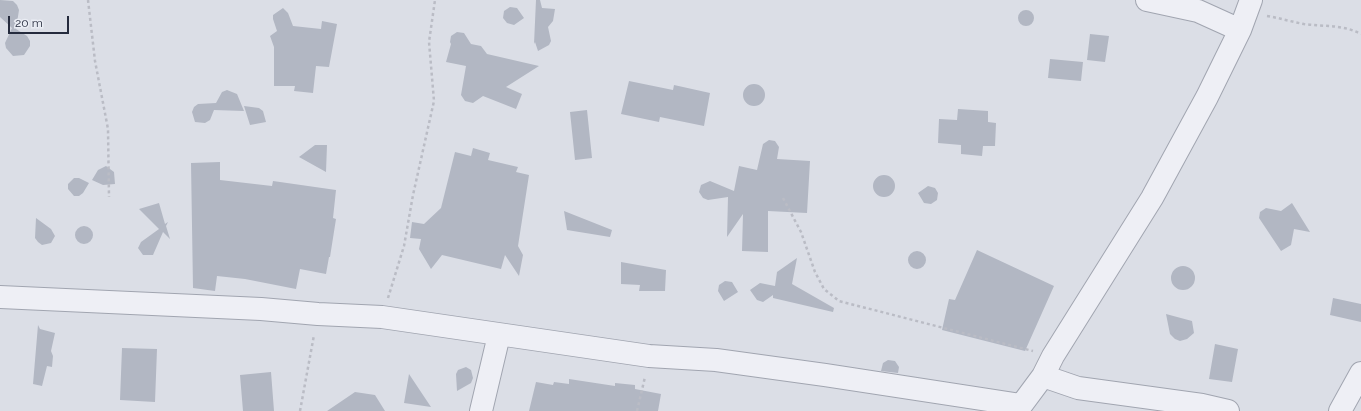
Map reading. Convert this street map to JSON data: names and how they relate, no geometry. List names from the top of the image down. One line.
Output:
{"scale_bar":"20 m"}
